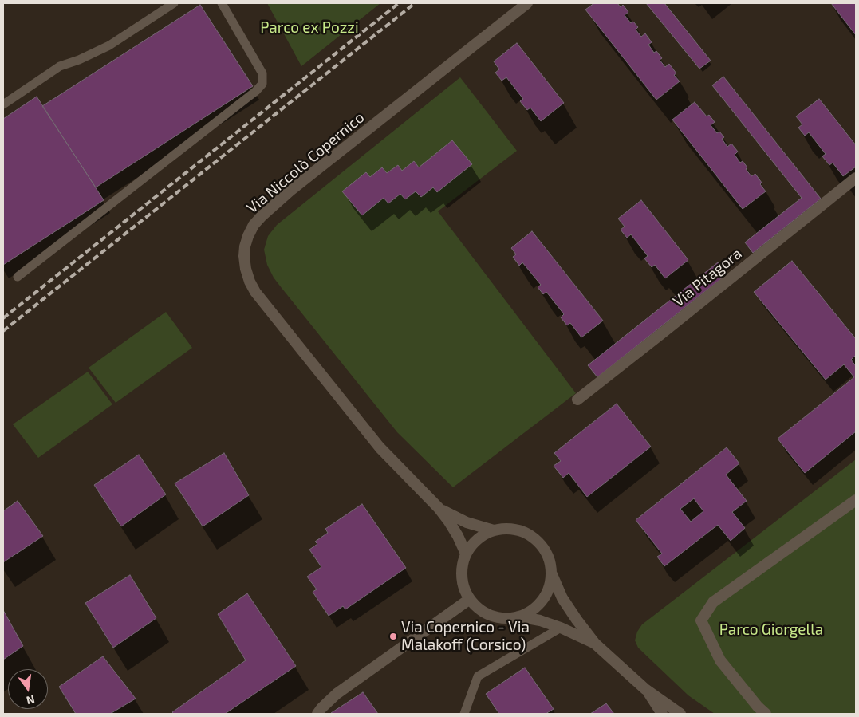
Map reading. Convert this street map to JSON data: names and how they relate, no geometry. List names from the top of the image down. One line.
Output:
{"streets":{"street":["Via Niccolò Copernico","Via Pitagora"]},"parks":["Parco ex Pozzi","Parco Giorgella"],"places":["Via Copernico - Via Malakoff (Corsico)"],"north":"bottom"}
